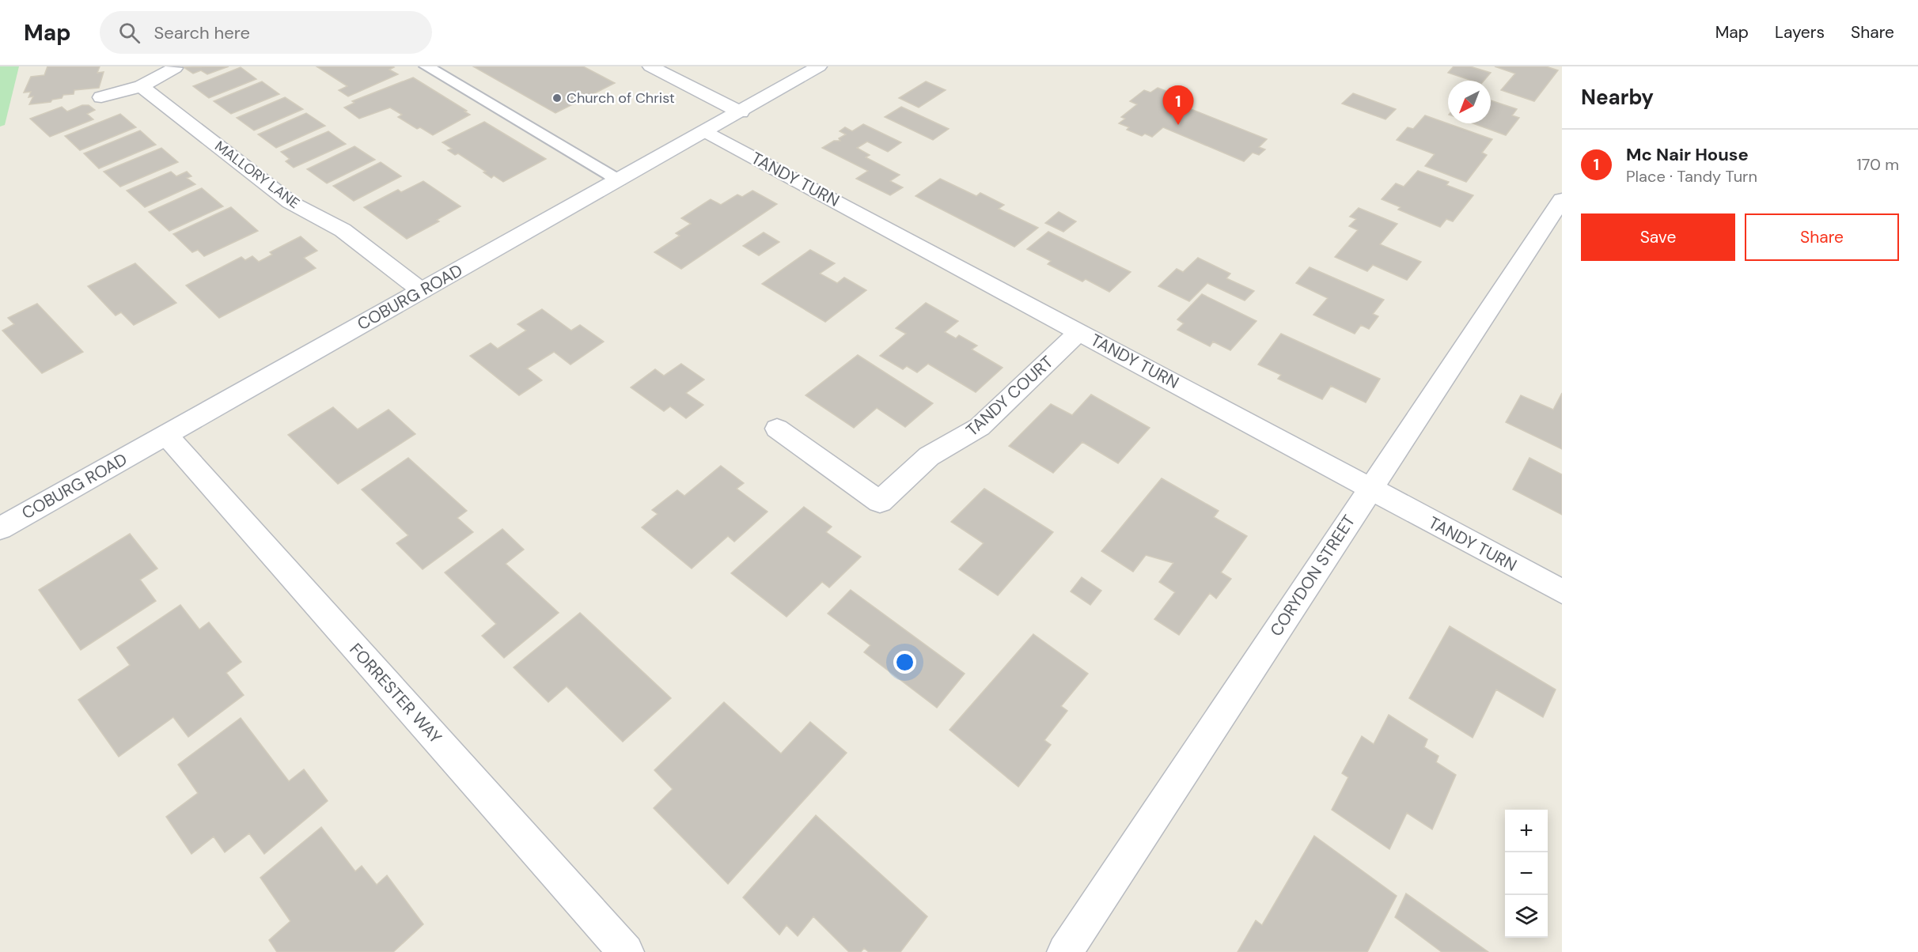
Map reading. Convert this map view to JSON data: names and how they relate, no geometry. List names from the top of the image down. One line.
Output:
{"streets":{"street":["MALLORY LANE","TANDY TURN","COBURG ROAD","TANDY COURT","CORYDON STREET","FORRESTER WAY"]},"crossings":[["MALLORY LANE","COBURG ROAD"],["TANDY TURN","COBURG ROAD"],["TANDY TURN","TANDY COURT"],["TANDY TURN","CORYDON STREET"],["COBURG ROAD","FORRESTER WAY"]],"places":["Church of Christ"],"north":"bottom left","page":{"header":"Map","search":"Search here","nav":["Map","Layers","Share"],"heading":"Nearby","pins":"1","list":[{"mark":"1","name":"Mc Nair House","note":"Place · Tandy Turn","value":"170 m"}],"buttons":["Save","Share"],"map_buttons":["+","−"]}}
